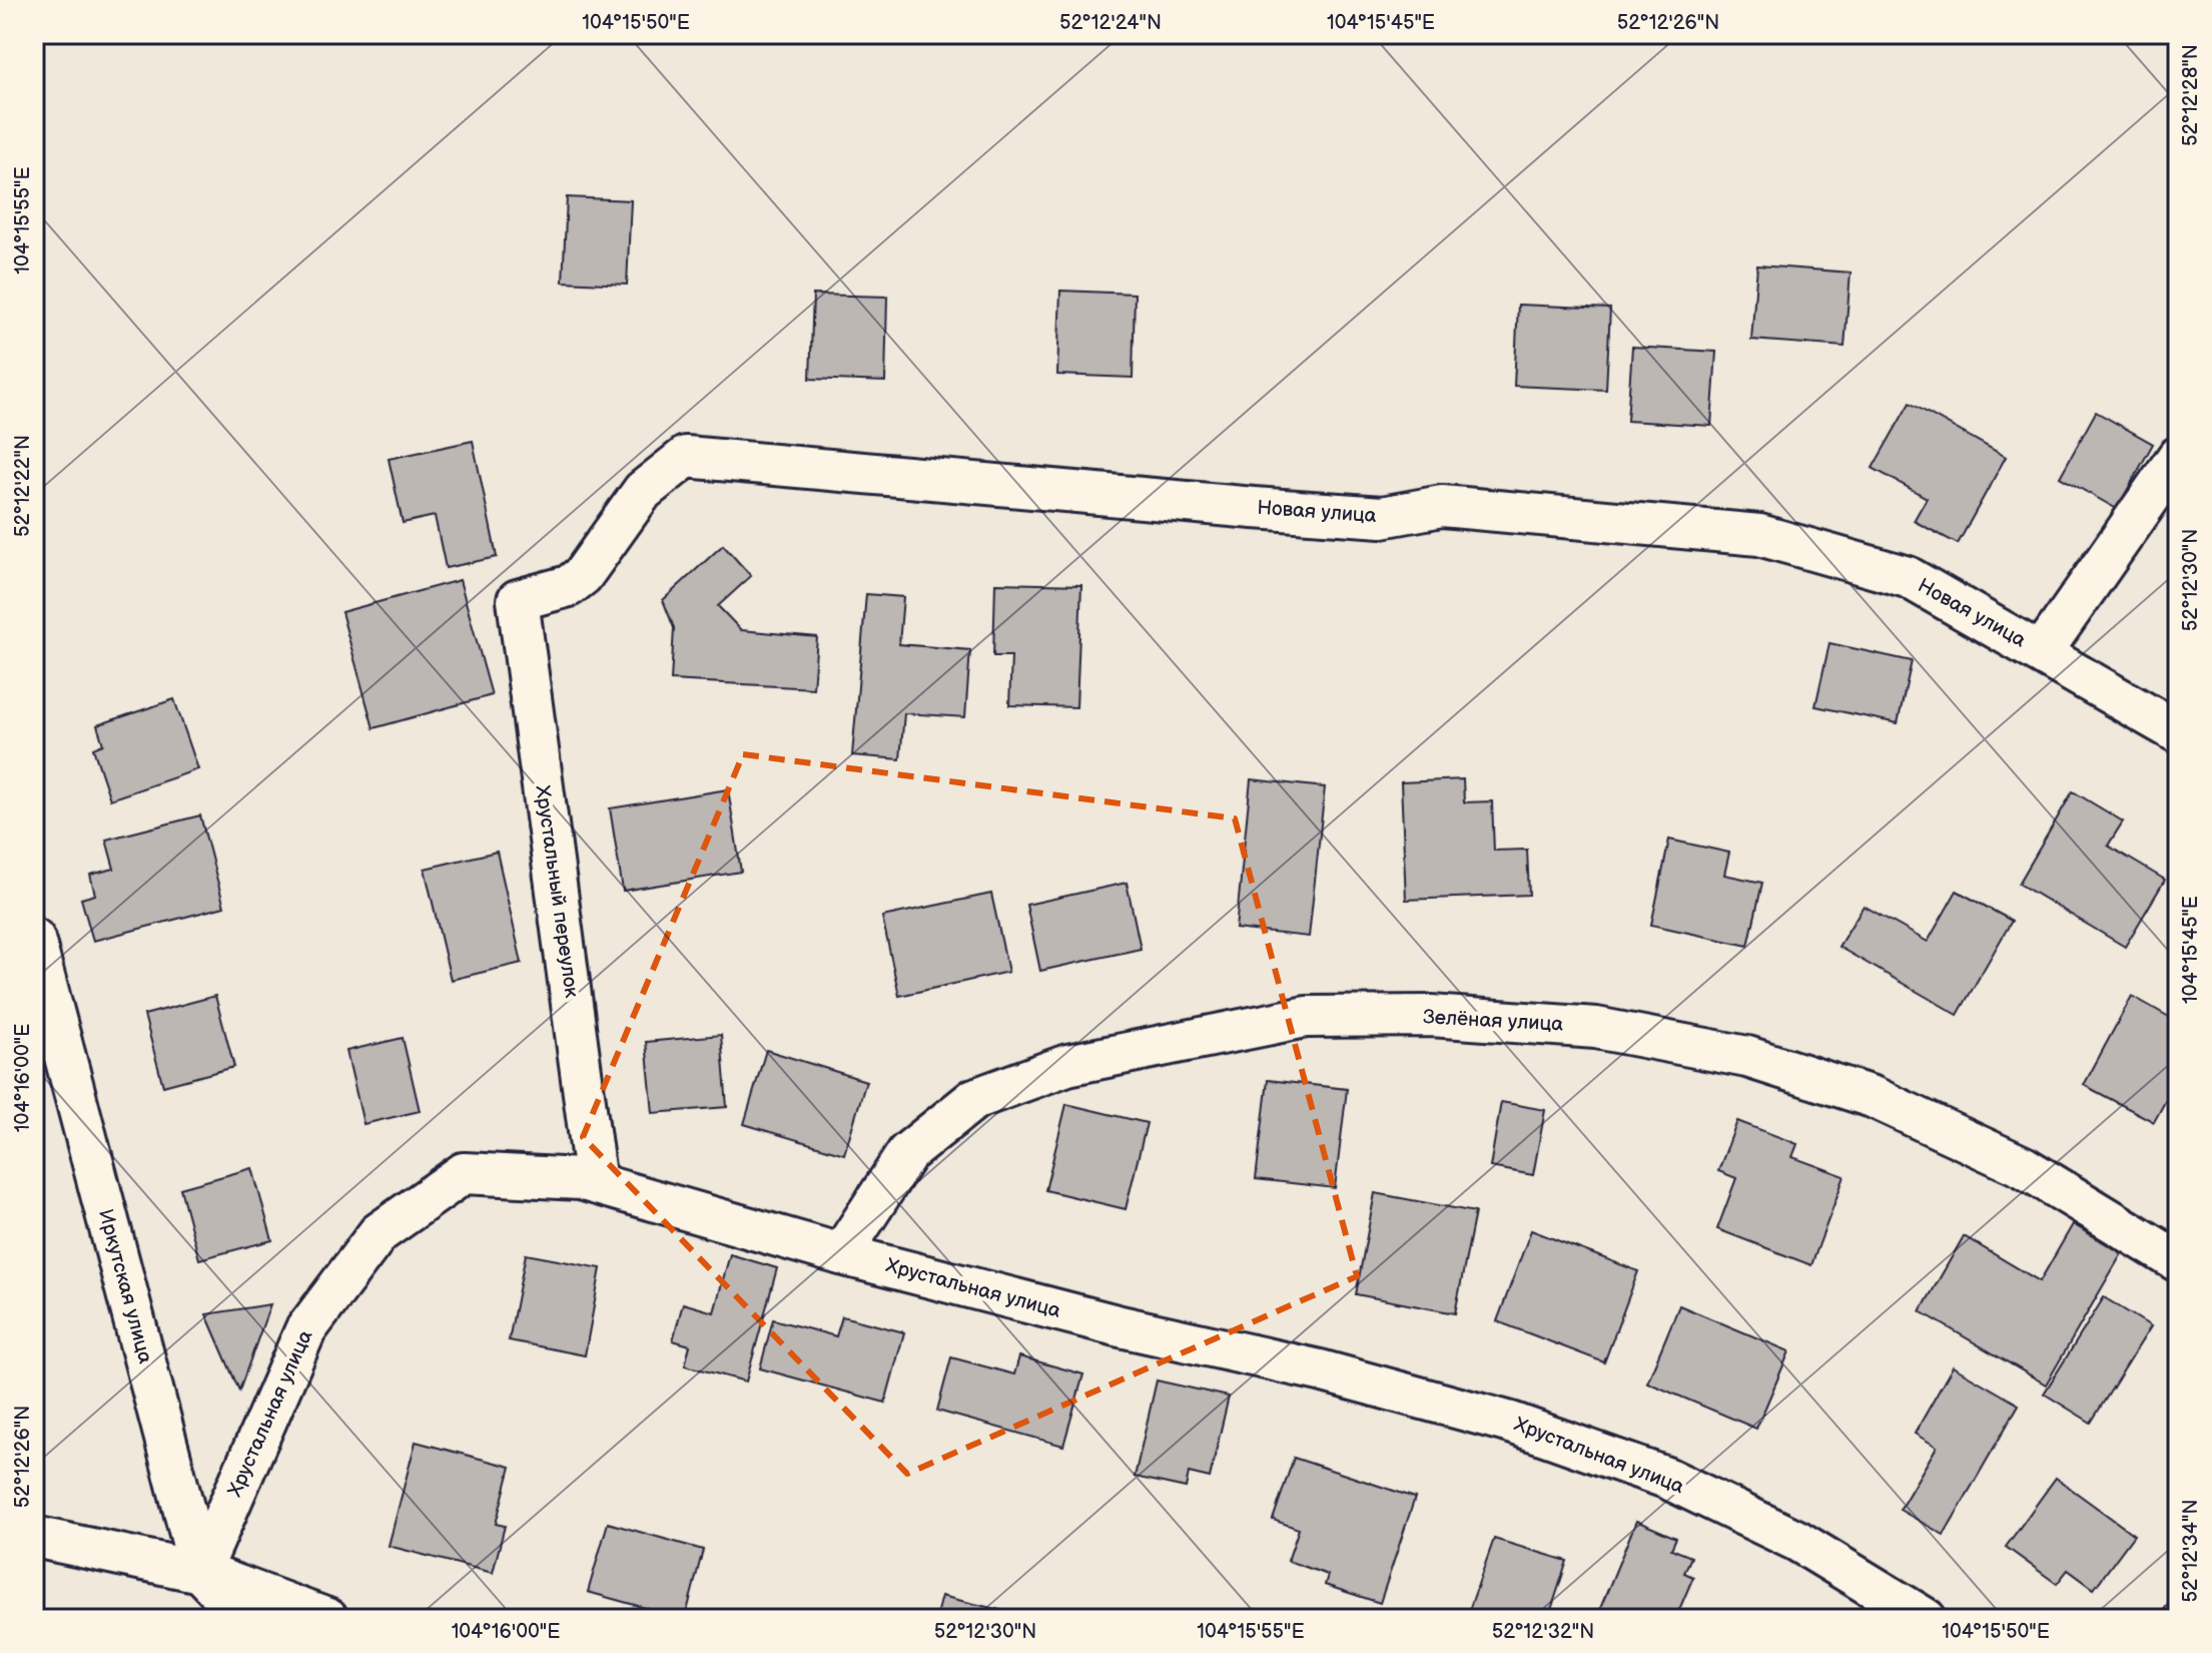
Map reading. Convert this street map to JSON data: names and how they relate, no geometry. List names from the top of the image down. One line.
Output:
{"streets":{"street":["Новая улица","Хрустальный переулок","Зелёная улица","Иркутская улица","Хрустальная улица"]},"crossings":[["Новая улица","Хрустальный переулок"],["Хрустальный переулок","Хрустальная улица"],["Зелёная улица","Хрустальная улица"],["Иркутская улица","Хрустальная улица"]],"coordinates":["104°15'50\"E","52°12'24\"N","104°15'45\"E","52°12'26\"N","52°12'28\"N","104°15'55\"E","52°12'22\"N","52°12'30\"N","104°16'00\"E","52°12'34\"N","52°12'32\"N"]}
